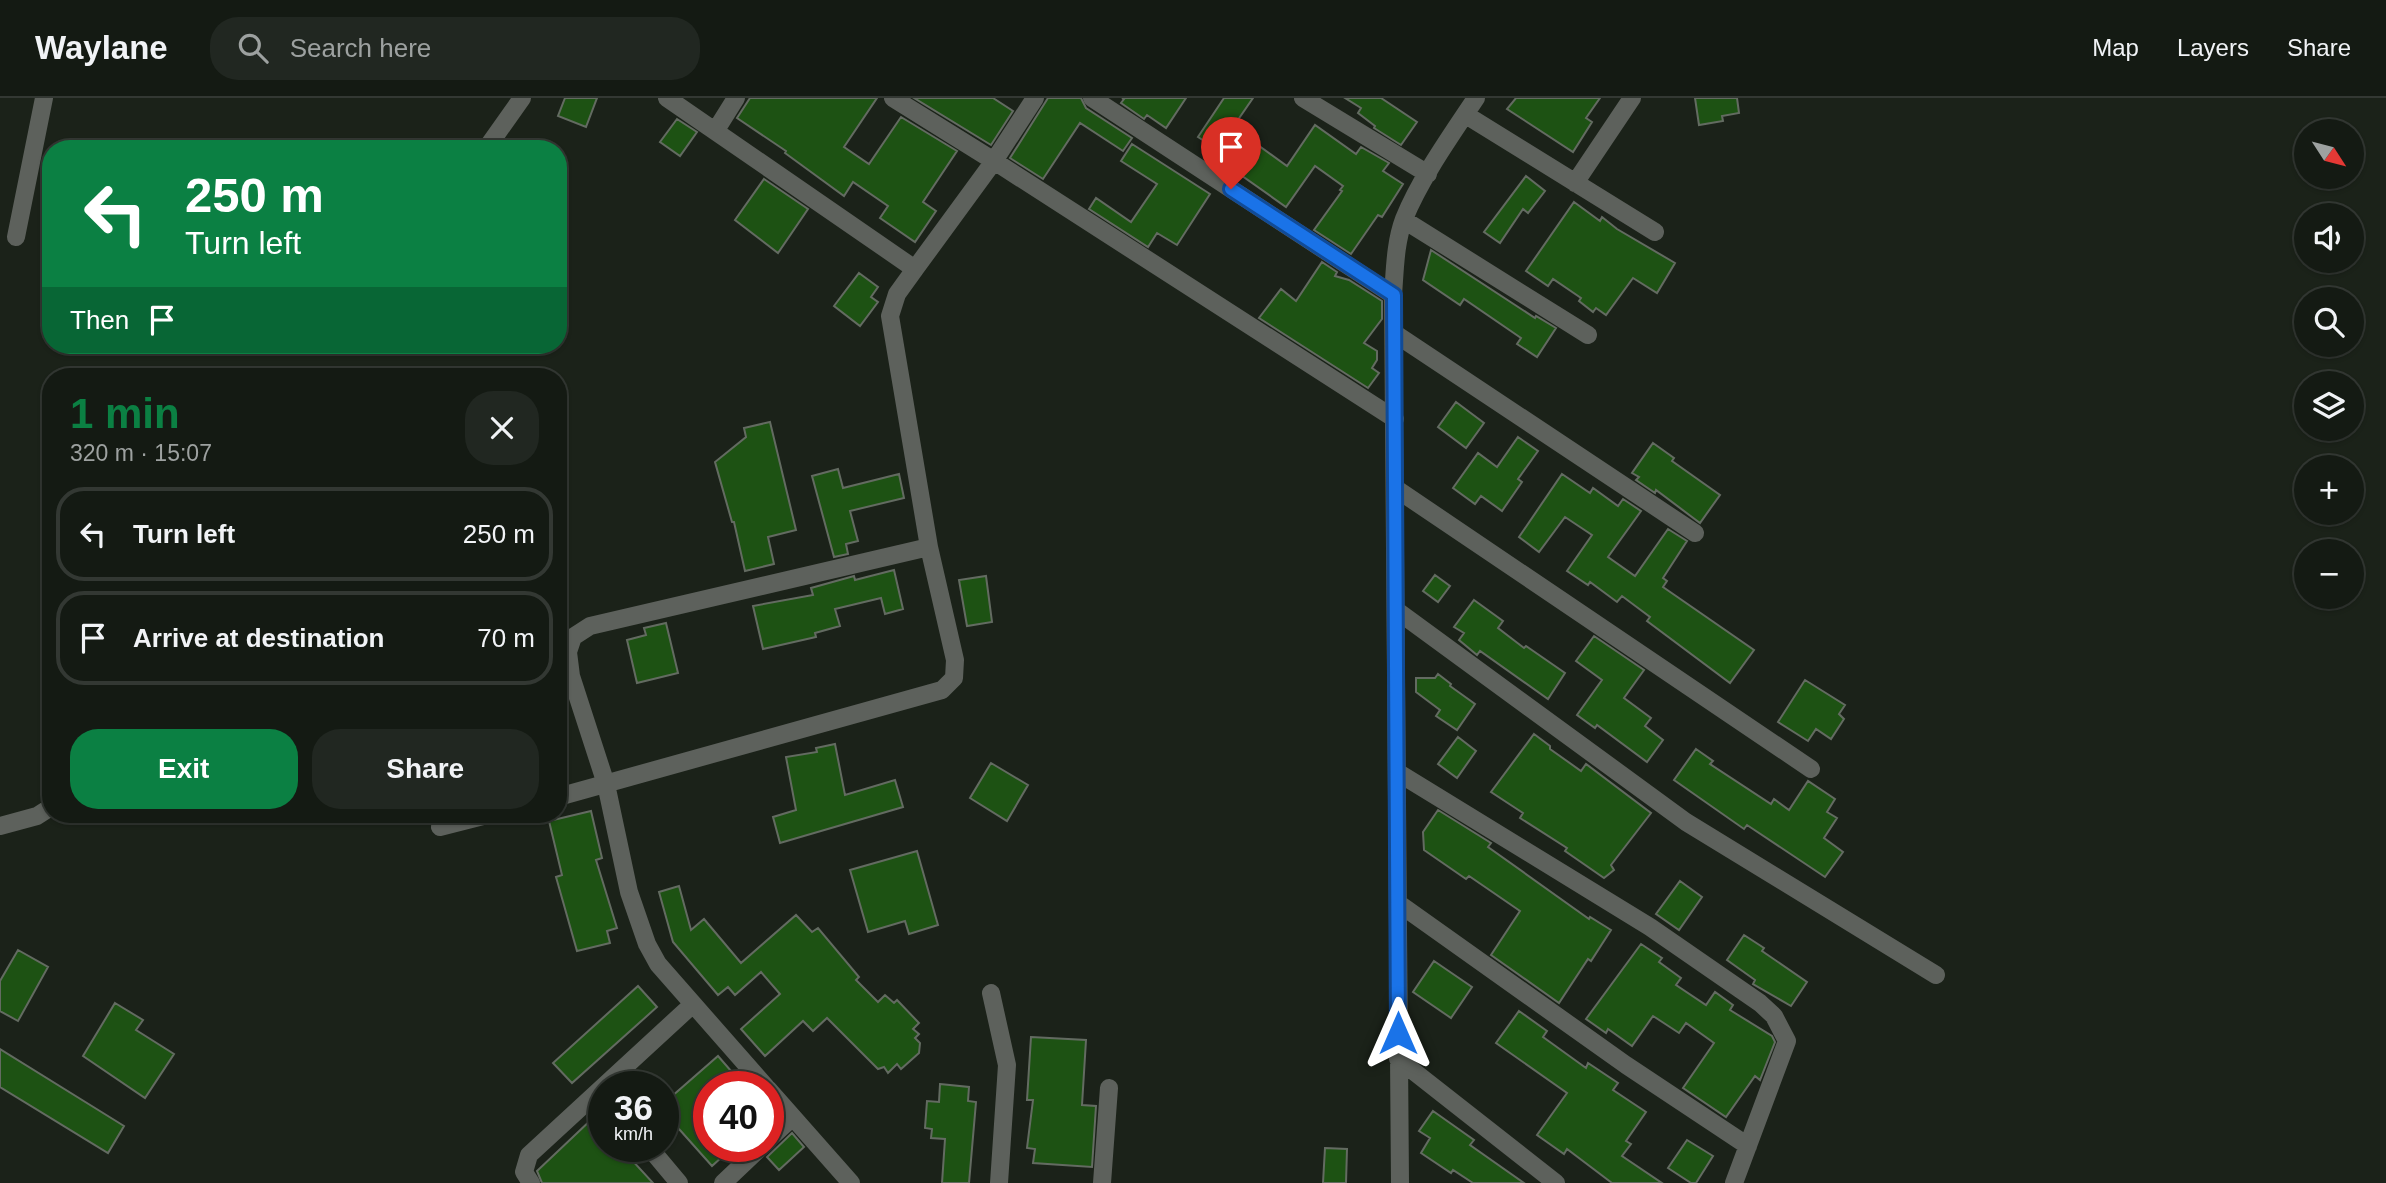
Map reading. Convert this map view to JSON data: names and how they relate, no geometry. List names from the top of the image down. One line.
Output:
{"north":"bottom right","page":{"header":"Waylane","search":"Search here","nav":["Map","Layers","Share"],"map_buttons":["+","−"],"turn":["250 m","Turn left"],"then":"Then","heading":["1 min","320 m · 15:07"],"list":[{"name":"Turn left","value":"250 m"},{"name":"Arrive at destination","value":"70 m"}],"buttons":["Exit","Share"],"speed":"36 km/h","limit":"40"}}
